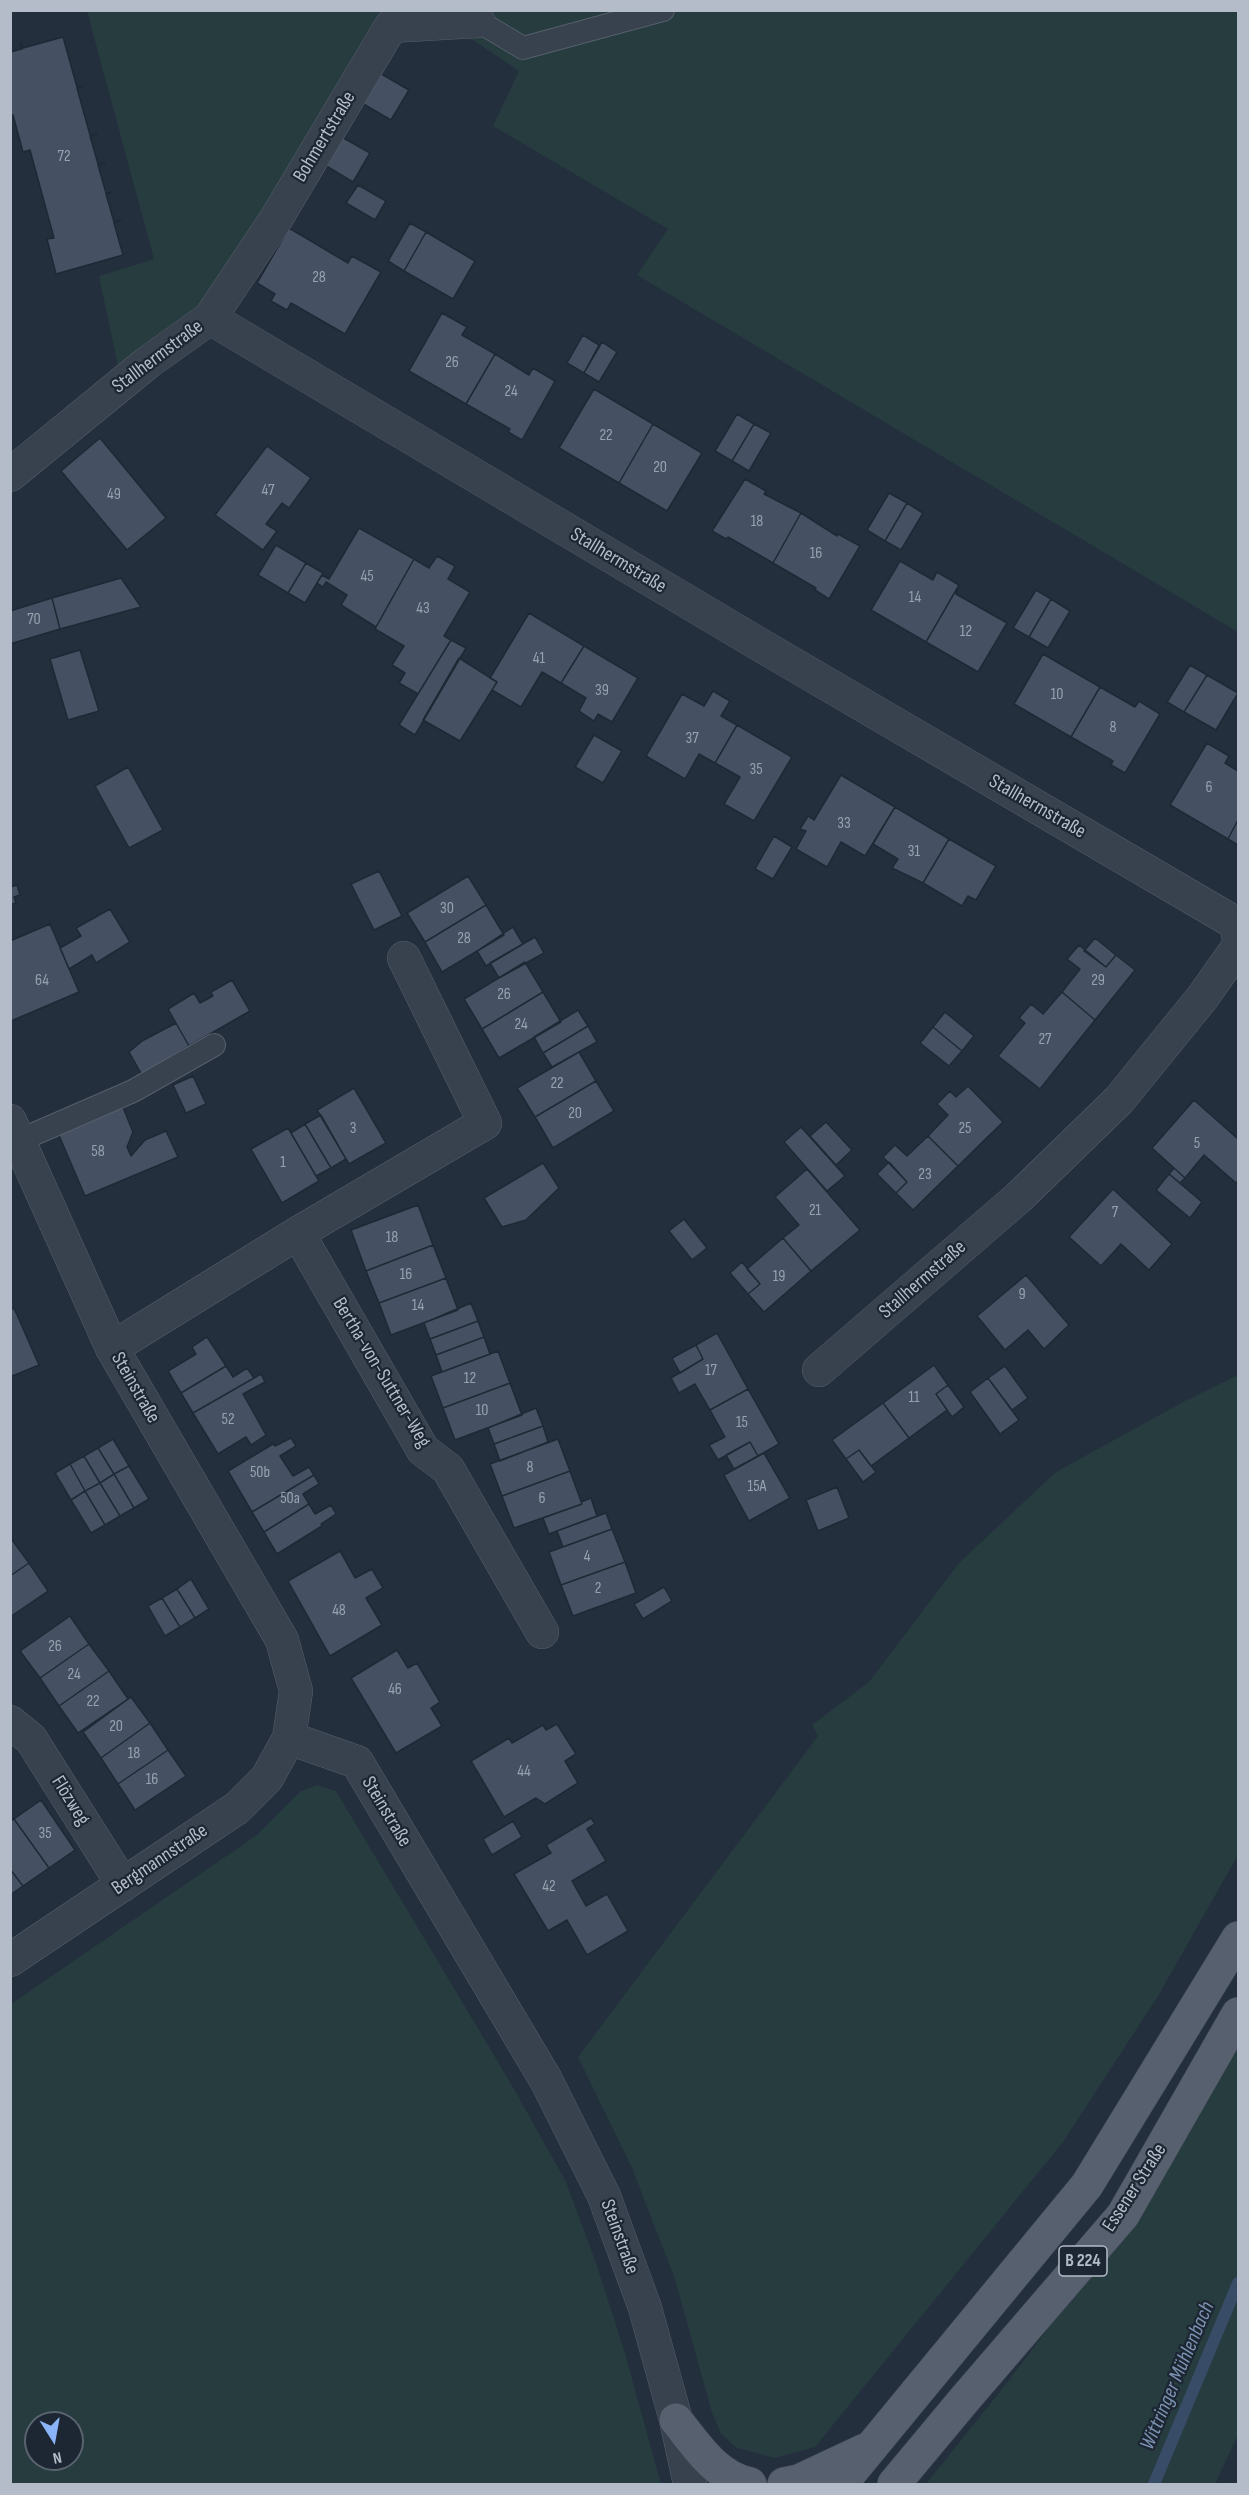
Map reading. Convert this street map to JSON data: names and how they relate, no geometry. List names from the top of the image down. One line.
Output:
{"streets":{"main road":["Essener Straße","B 224"],"street":["Bohmertstraße","Stallhermstraße","Bertha-von-Suttner-Weg","Steinstraße","Flözweg","Bergmannstraße"]},"crossings":[["Bohmertstraße","Stallhermstraße"],["Steinstraße","Bergmannstraße"],["Flözweg","Bergmannstraße"]],"water":["Wittringer Mühlenbach"],"house_numbers":["72","28","26","24","22","20","47","49","18","16","45","14","43","70","12","41","39","10","8","37","35","6","33","31","30","28","64","29","26","24","27","22","20","3","25","5","58","1","23","21","7","18","16","19","9","14","17","12","11","10","52","15","8","50b","15A","50a","6","4","2","48","26","24","46","22","20","18","44","16","35","42"],"north":"bottom"}
